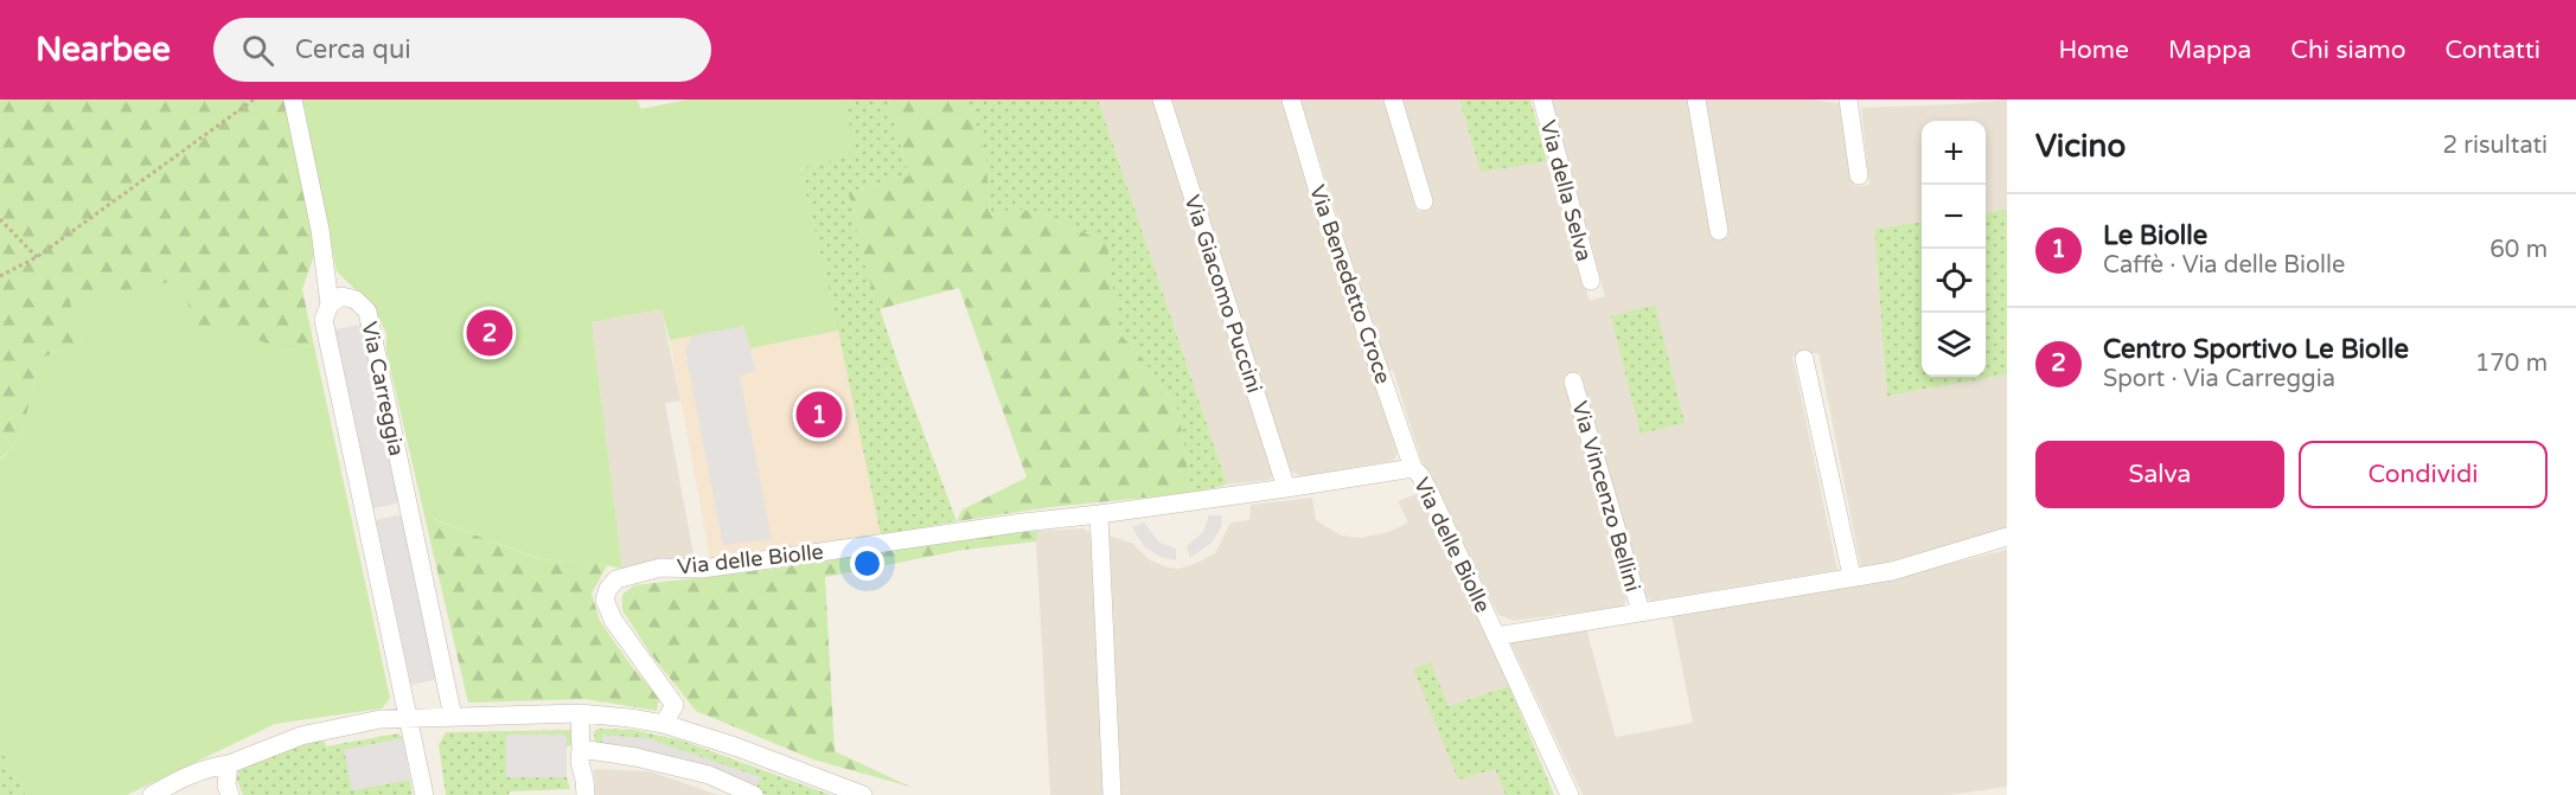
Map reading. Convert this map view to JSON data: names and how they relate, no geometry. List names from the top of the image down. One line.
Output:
{"streets":{"street":["Via della Selva","Via Benedetto Croce","Via Giacomo Puccini","Via Carreggia","Via Vincenzo Bellini","Via delle Biolle"]},"crossings":[["Via Benedetto Croce","Via delle Biolle"],["Via Giacomo Puccini","Via delle Biolle"],["Via Vincenzo Bellini","Via delle Biolle"]],"page":{"header":"Nearbee","search":"Cerca qui","nav":["Home","Mappa","Chi siamo","Contatti"],"heading":["Vicino","2 risultati"],"map_buttons":["+","−"],"list":[{"mark":"1","name":"Le Biolle","note":"Caffè · Via delle Biolle","value":"60 m"},{"mark":"2","name":"Centro Sportivo Le Biolle","note":"Sport · Via Carreggia","value":"170 m"}],"pins":["2","1"],"buttons":["Salva","Condividi"]}}
